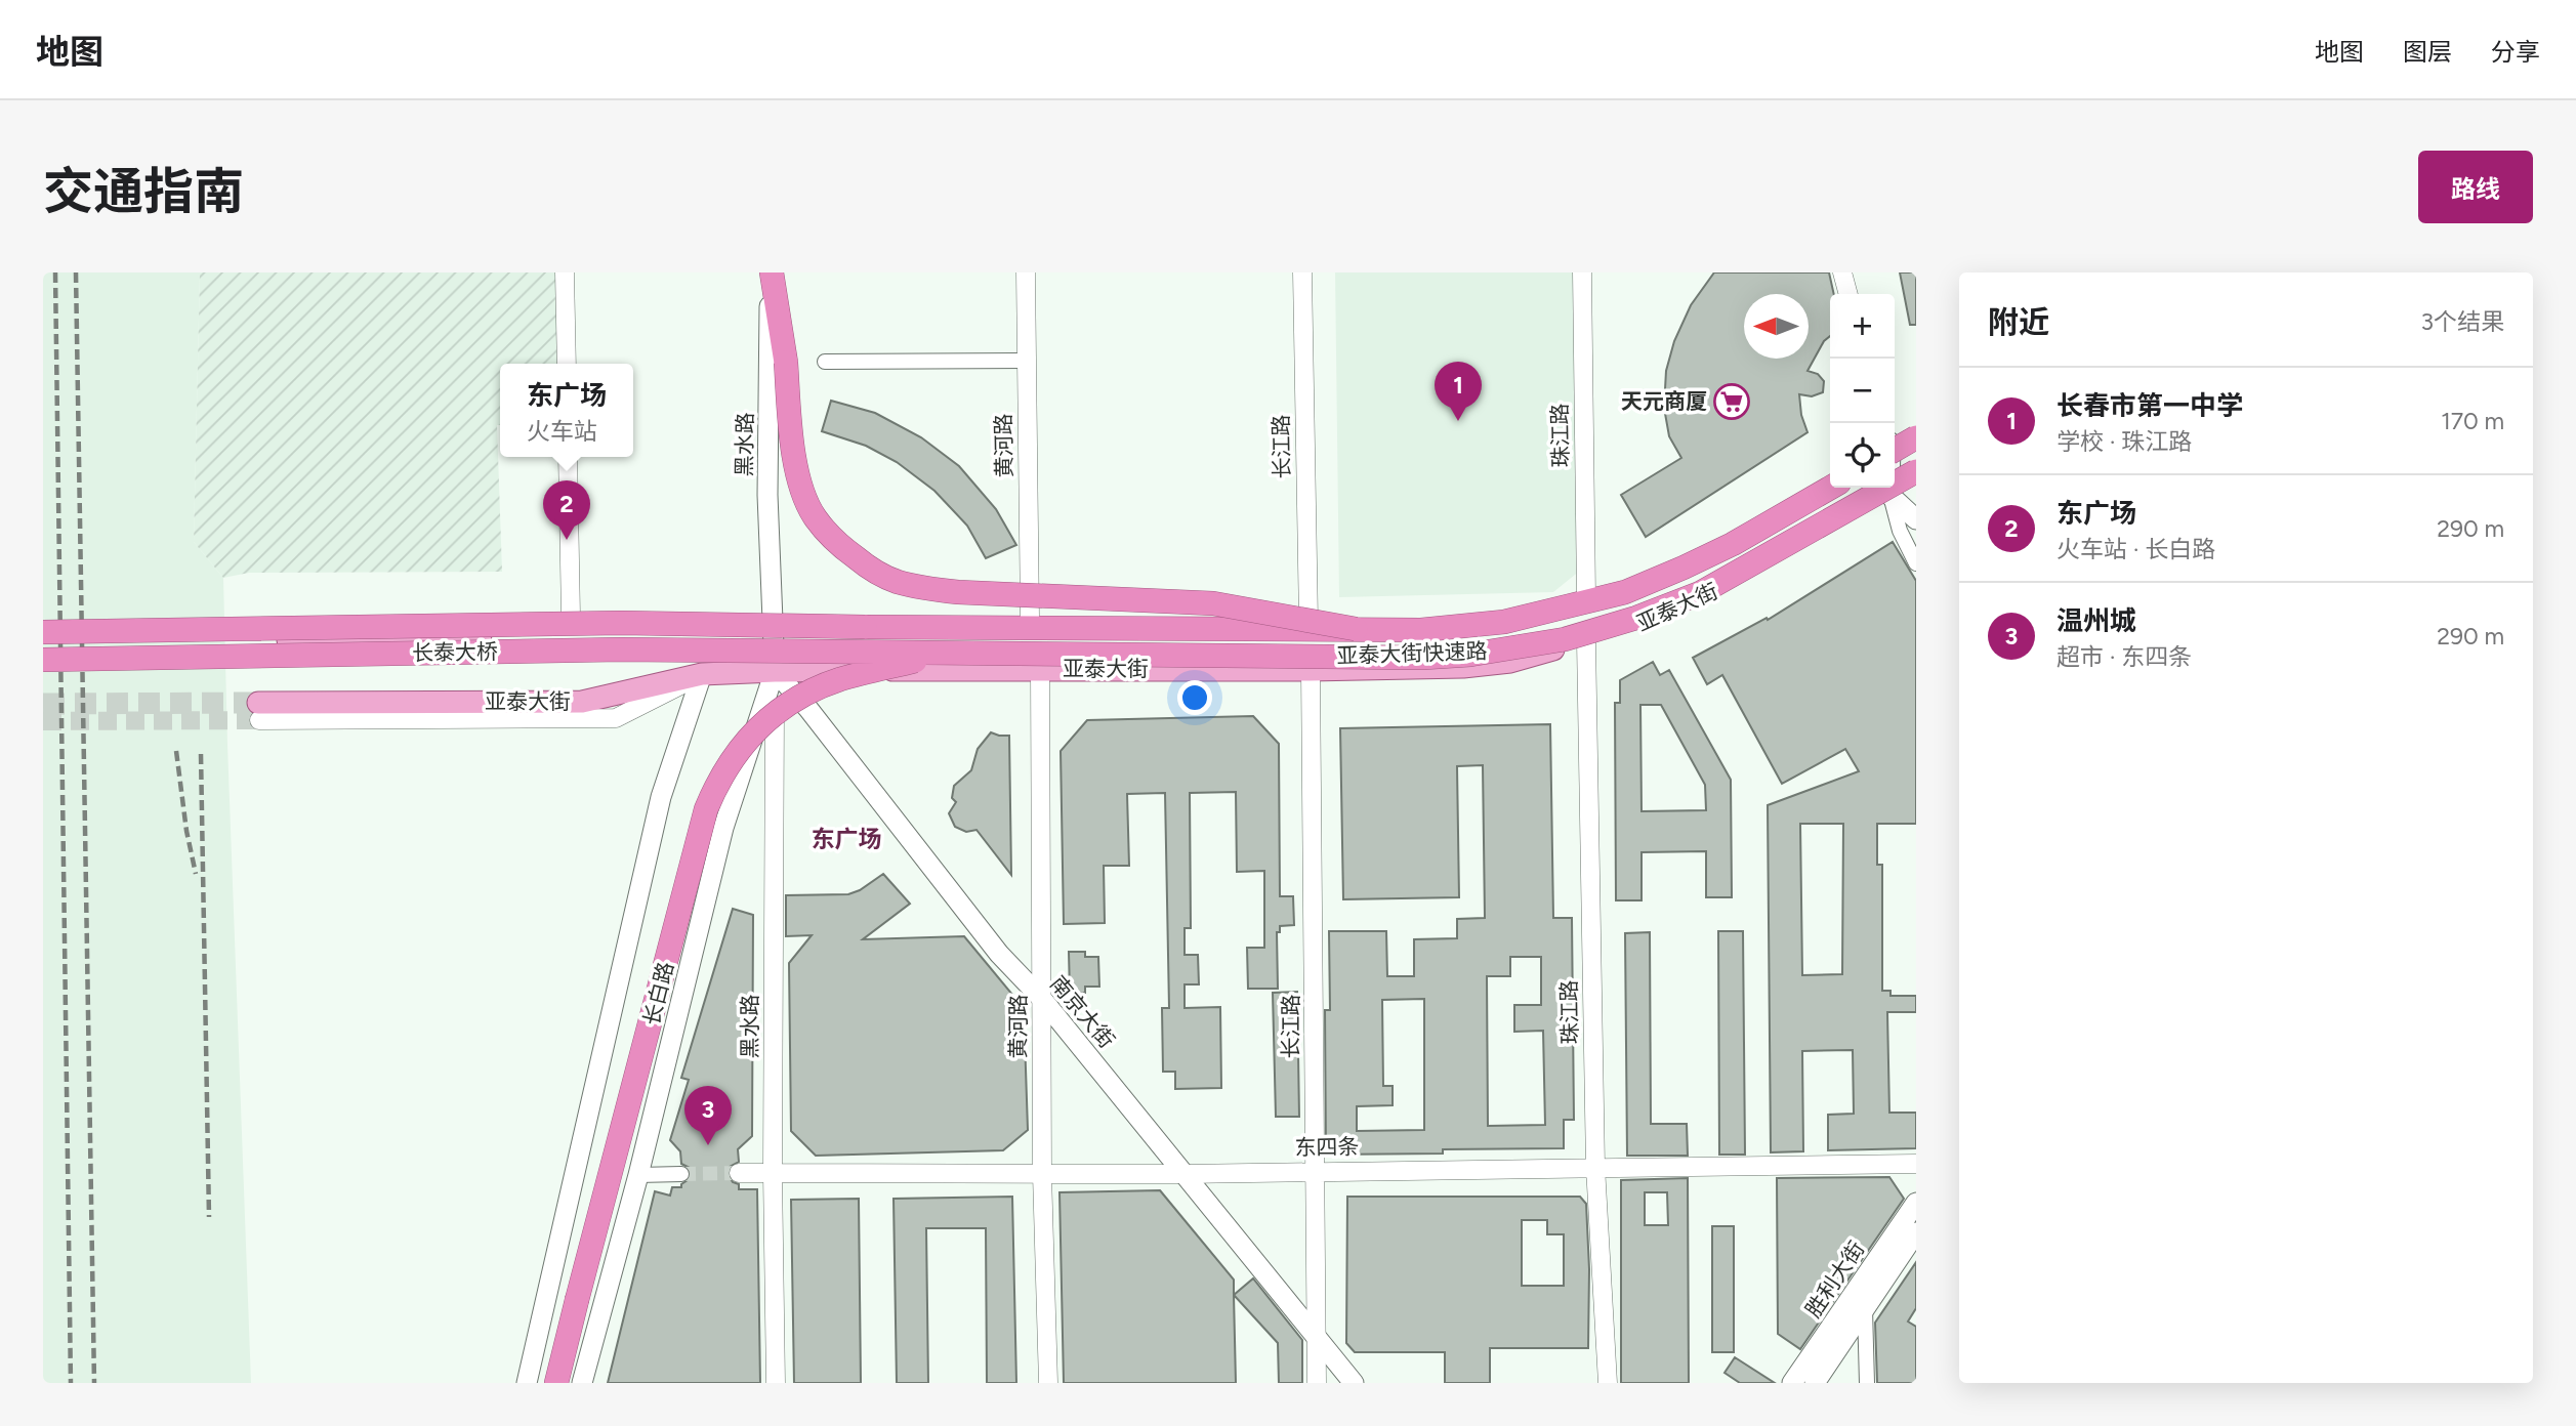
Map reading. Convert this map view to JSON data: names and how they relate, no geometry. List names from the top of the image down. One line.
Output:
{"streets":{"highway":["长泰大桥","亚泰大街快速路"],"main road":["黑水路","亚泰大街","长白路","南京大街","胜利大街"],"street":["珠江路","黄河路","长江路","东四条"]},"crossings":[["珠江路","亚泰大街"],["珠江路","东四条"],["黑水路","亚泰大街"],["黑水路","长白路"],["黑水路","南京大街"],["黑水路","东四条"],["黄河路","亚泰大街"],["黄河路","南京大街"],["黄河路","东四条"],["长江路","亚泰大街"],["长江路","南京大街"],["长江路","东四条"],["亚泰大街","长白路"],["亚泰大街","南京大街"],["长泰大桥","亚泰大街快速路"],["长白路","南京大街"],["南京大街","东四条"]],"districts":["东广场"],"places":{"supermarket":["天元商厦"]},"north":"left","page":{"header":"地图","nav":["地图","图层","分享"],"title":"交通指南","buttons":"路线","heading":["附近","3个结果"],"map_buttons":["+","−"],"pins":["1","2","3"],"popup":["东广场","火车站"],"list":[{"mark":"1","name":"长春市第一中学","note":"学校 · 珠江路","value":"170 m"},{"mark":"2","name":"东广场","note":"火车站 · 长白路","value":"290 m"},{"mark":"3","name":"温州城","note":"超市 · 东四条","value":"290 m"}]}}
